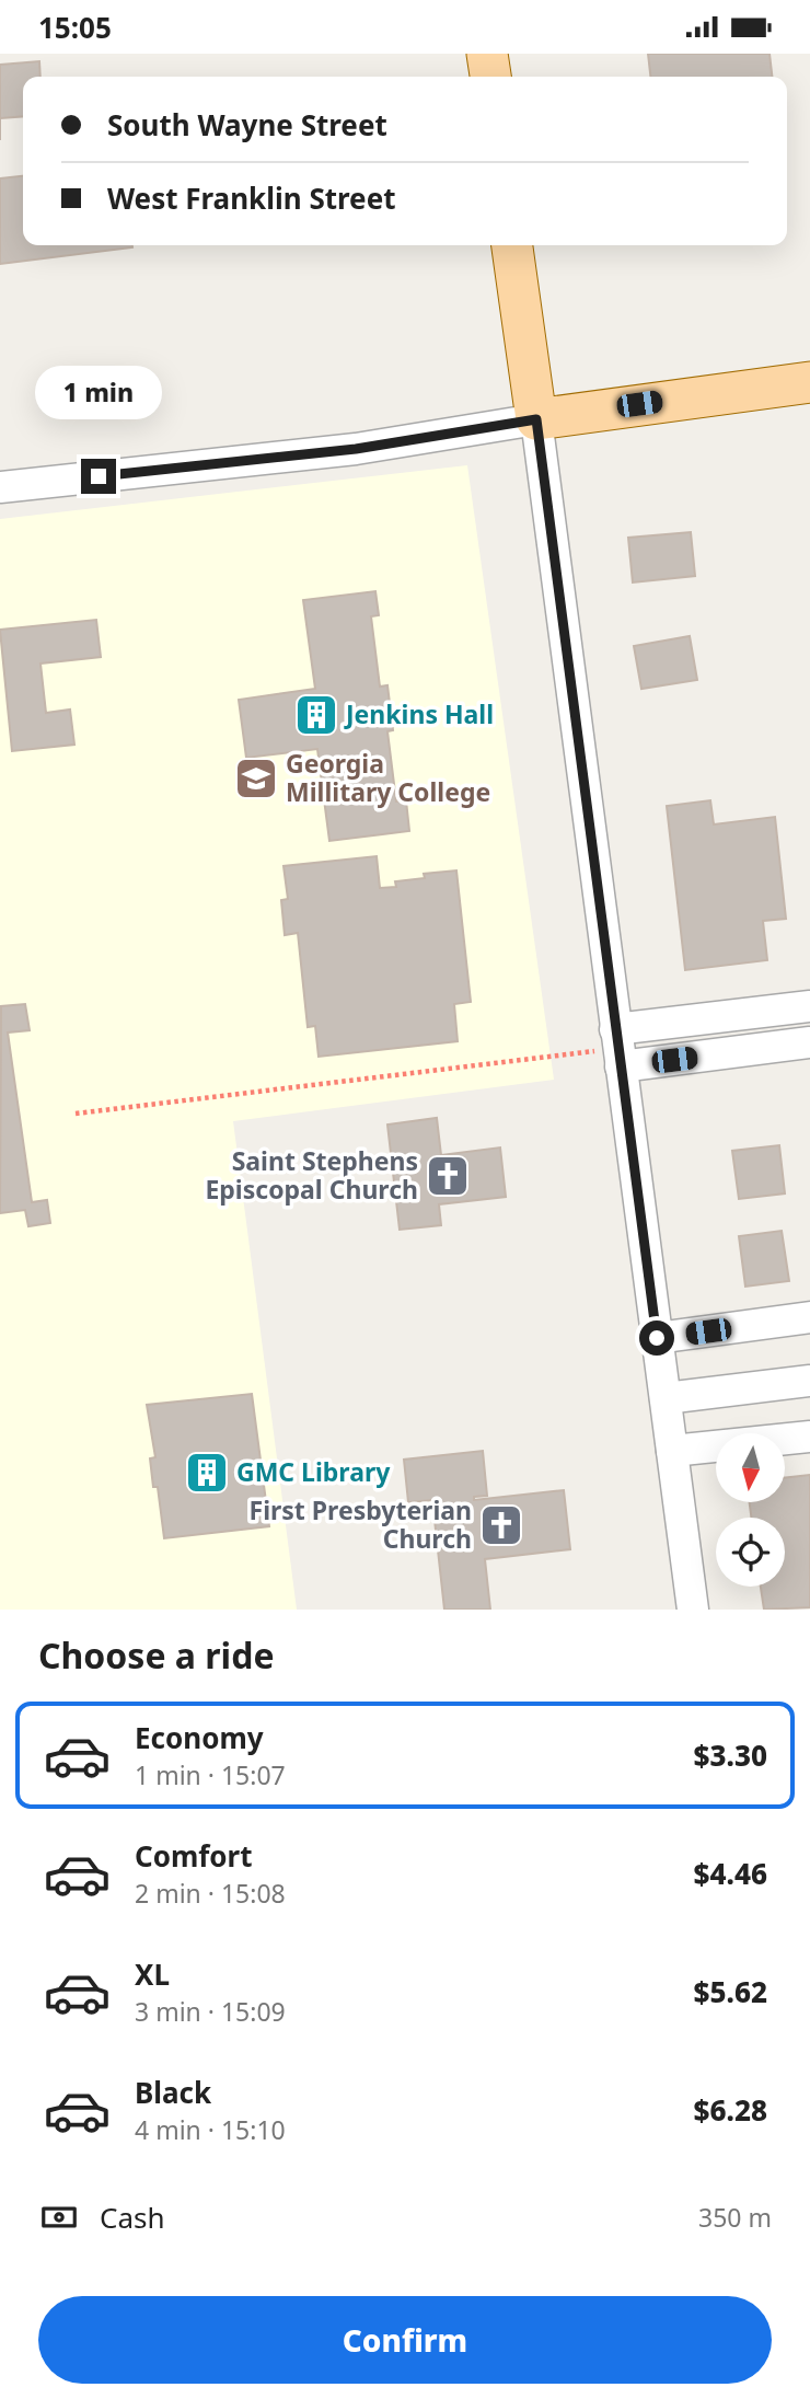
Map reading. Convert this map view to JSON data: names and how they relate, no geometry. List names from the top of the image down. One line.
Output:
{"places":{"building":["Jenkins Hall","GMC Library"],"school or university":["Georgia Millitary College"],"church":["Saint Stephens Episcopal Church","First Presbyterian Church"]},"north":"bottom","page":{"status":"15:05","banner":["South Wayne Street","West Franklin Street"],"bubble":"1 min","heading":"Choose a ride","list":[{"name":"Economy","note":"1 min · 15:07","value":"$3.30"},{"name":"Comfort","note":"2 min · 15:08","value":"$4.46"},{"name":"XL","note":"3 min · 15:09","value":"$5.62"},{"name":"Black","note":"4 min · 15:10","value":"$6.28"}],"pay":["Cash","350 m"],"buttons":"Confirm"}}
